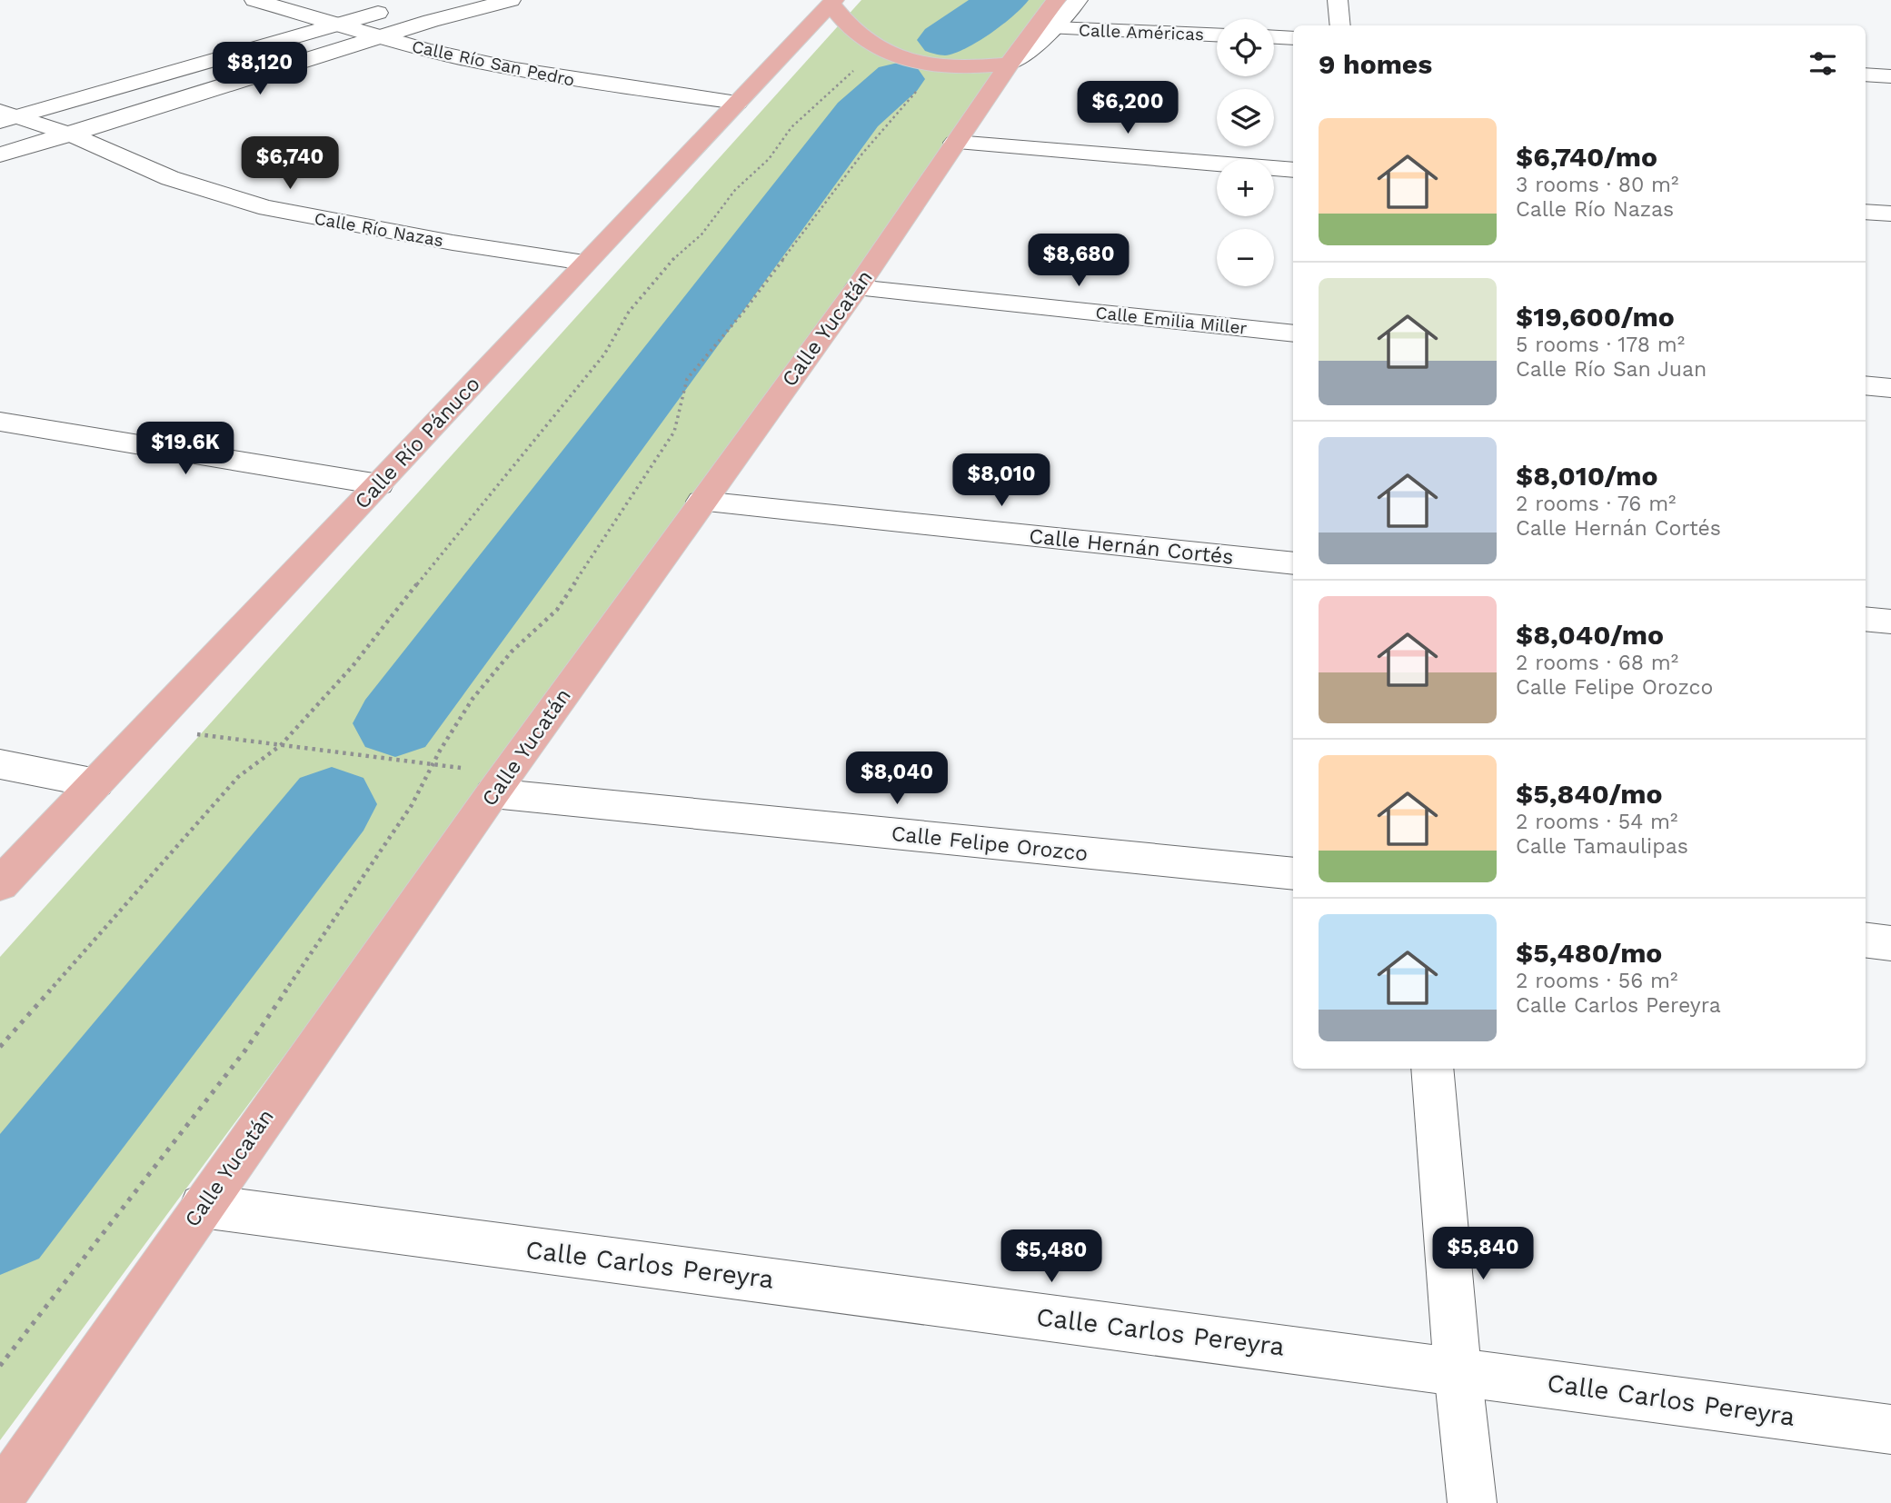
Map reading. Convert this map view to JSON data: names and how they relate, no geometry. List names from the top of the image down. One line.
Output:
{"streets":{"main road":["Calle Yucatán","Calle Río Pánuco"],"street":["Calle Américas","Calle Río San Pedro","Calle Río Nazas","Calle Emilia Miller","Calle Hernán Cortés","Calle Felipe Orozco","Calle Carlos Pereyra"]},"crossings":[["Calle Américas","Calle Yucatán"],["Calle Río San Pedro","Calle Río Pánuco"],["Calle Río Nazas","Calle Río Pánuco"],["Calle Emilia Miller","Calle Yucatán"],["Calle Yucatán","Calle Hernán Cortés"],["Calle Yucatán","Calle Felipe Orozco"],["Calle Yucatán","Calle Carlos Pereyra"]],"page":{"map_buttons":["+","−"],"heading":"9 homes","price":["$8,120","$6,200","$6,740","$8,680","$19.6K","$8,010","$8,040","$5,840","$5,480"],"list":[{"name":"$6,740/mo","note":"3 rooms · 80 m² · Calle Río Nazas"},{"name":"$19,600/mo","note":"5 rooms · 178 m² · Calle Río San Juan"},{"name":"$8,010/mo","note":"2 rooms · 76 m² · Calle Hernán Cortés"},{"name":"$8,040/mo","note":"2 rooms · 68 m² · Calle Felipe Orozco"},{"name":"$5,840/mo","note":"2 rooms · 54 m² · Calle Tamaulipas"},{"name":"$5,480/mo","note":"2 rooms · 56 m² · Calle Carlos Pereyra"}]}}
